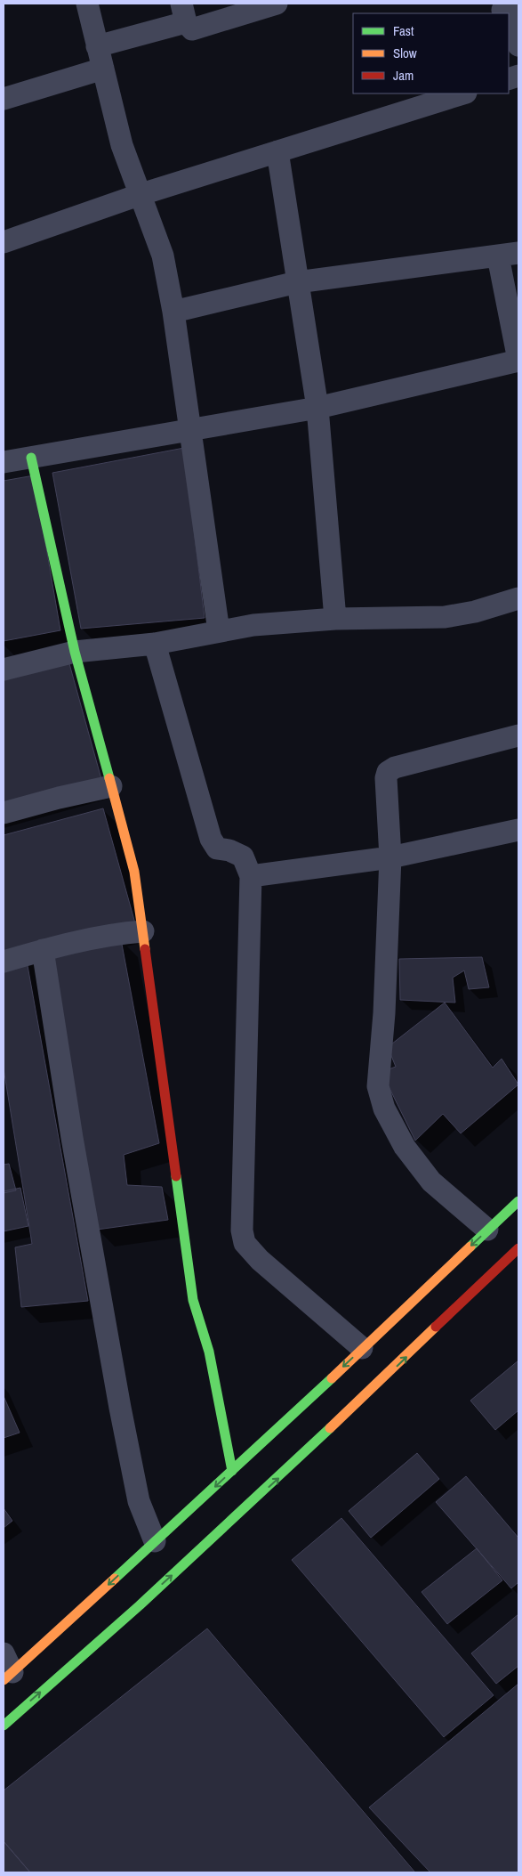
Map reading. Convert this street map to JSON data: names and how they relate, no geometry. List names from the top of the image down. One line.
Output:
{"legend":["Fast","Slow","Jam"]}
